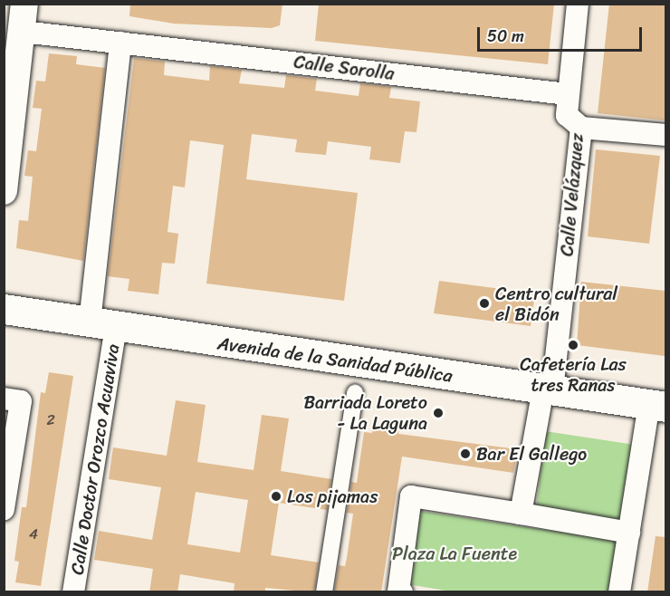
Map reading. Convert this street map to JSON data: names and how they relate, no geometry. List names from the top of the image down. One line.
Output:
{"streets":{"main road":["Avenida de la Sanidad Pública"],"street":["Calle Sorolla","Calle Velázquez","Calle Doctor Orozco Acuaviva"]},"crossings":[["Calle Sorolla","Calle Velázquez"],["Calle Velázquez","Avenida de la Sanidad Pública"],["Avenida de la Sanidad Pública","Calle Doctor Orozco Acuaviva"]],"parks":["Plaza La Fuente"],"places":["Centro cultural el Bidón","Cafetería Las tres Ranas","Barriada Loreto - La Laguna","Bar El Gallego","Los pijamas"],"house_numbers":["2","4"],"scale_bar":"50 m"}
